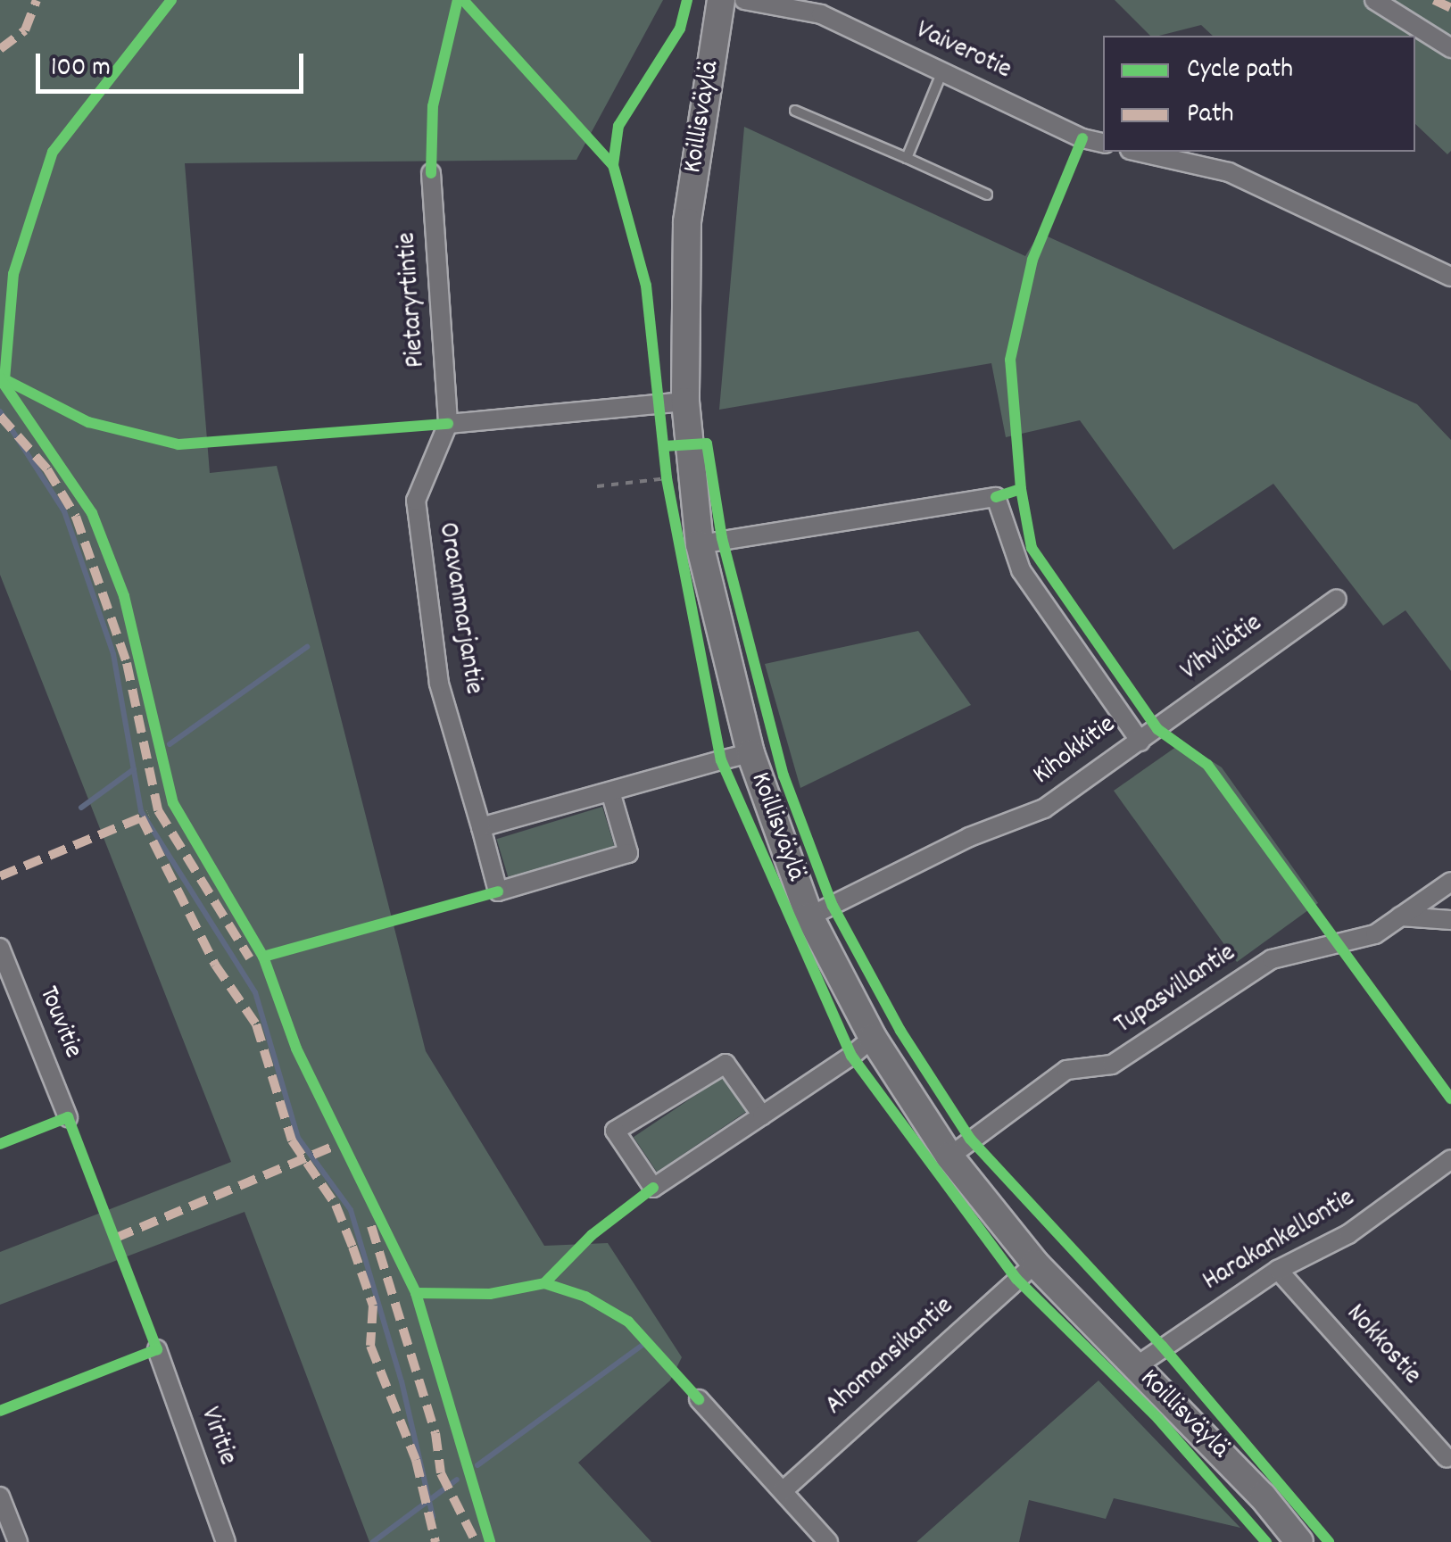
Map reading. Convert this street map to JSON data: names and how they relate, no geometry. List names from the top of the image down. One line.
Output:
{"streets":{"street":["Vaiverotie","Koillisväylä","Pietaryrtintie","Oravanmarjantie","Vihvilätie","Kihokkitie","Tupasvillantie","Touvitie","Harakankellontie","Nokkostie","Ahomansikantie","Viritie"]},"crossings":[["Koillisväylä","Kihokkitie"],["Koillisväylä","Tupasvillantie"],["Koillisväylä","Harakankellontie"],["Koillisväylä","Ahomansikantie"],["Pietaryrtintie","Oravanmarjantie"],["Vihvilätie","Kihokkitie"],["Harakankellontie","Nokkostie"]],"legend":["Cycle path","Path"],"scale_bar":"100 m"}
